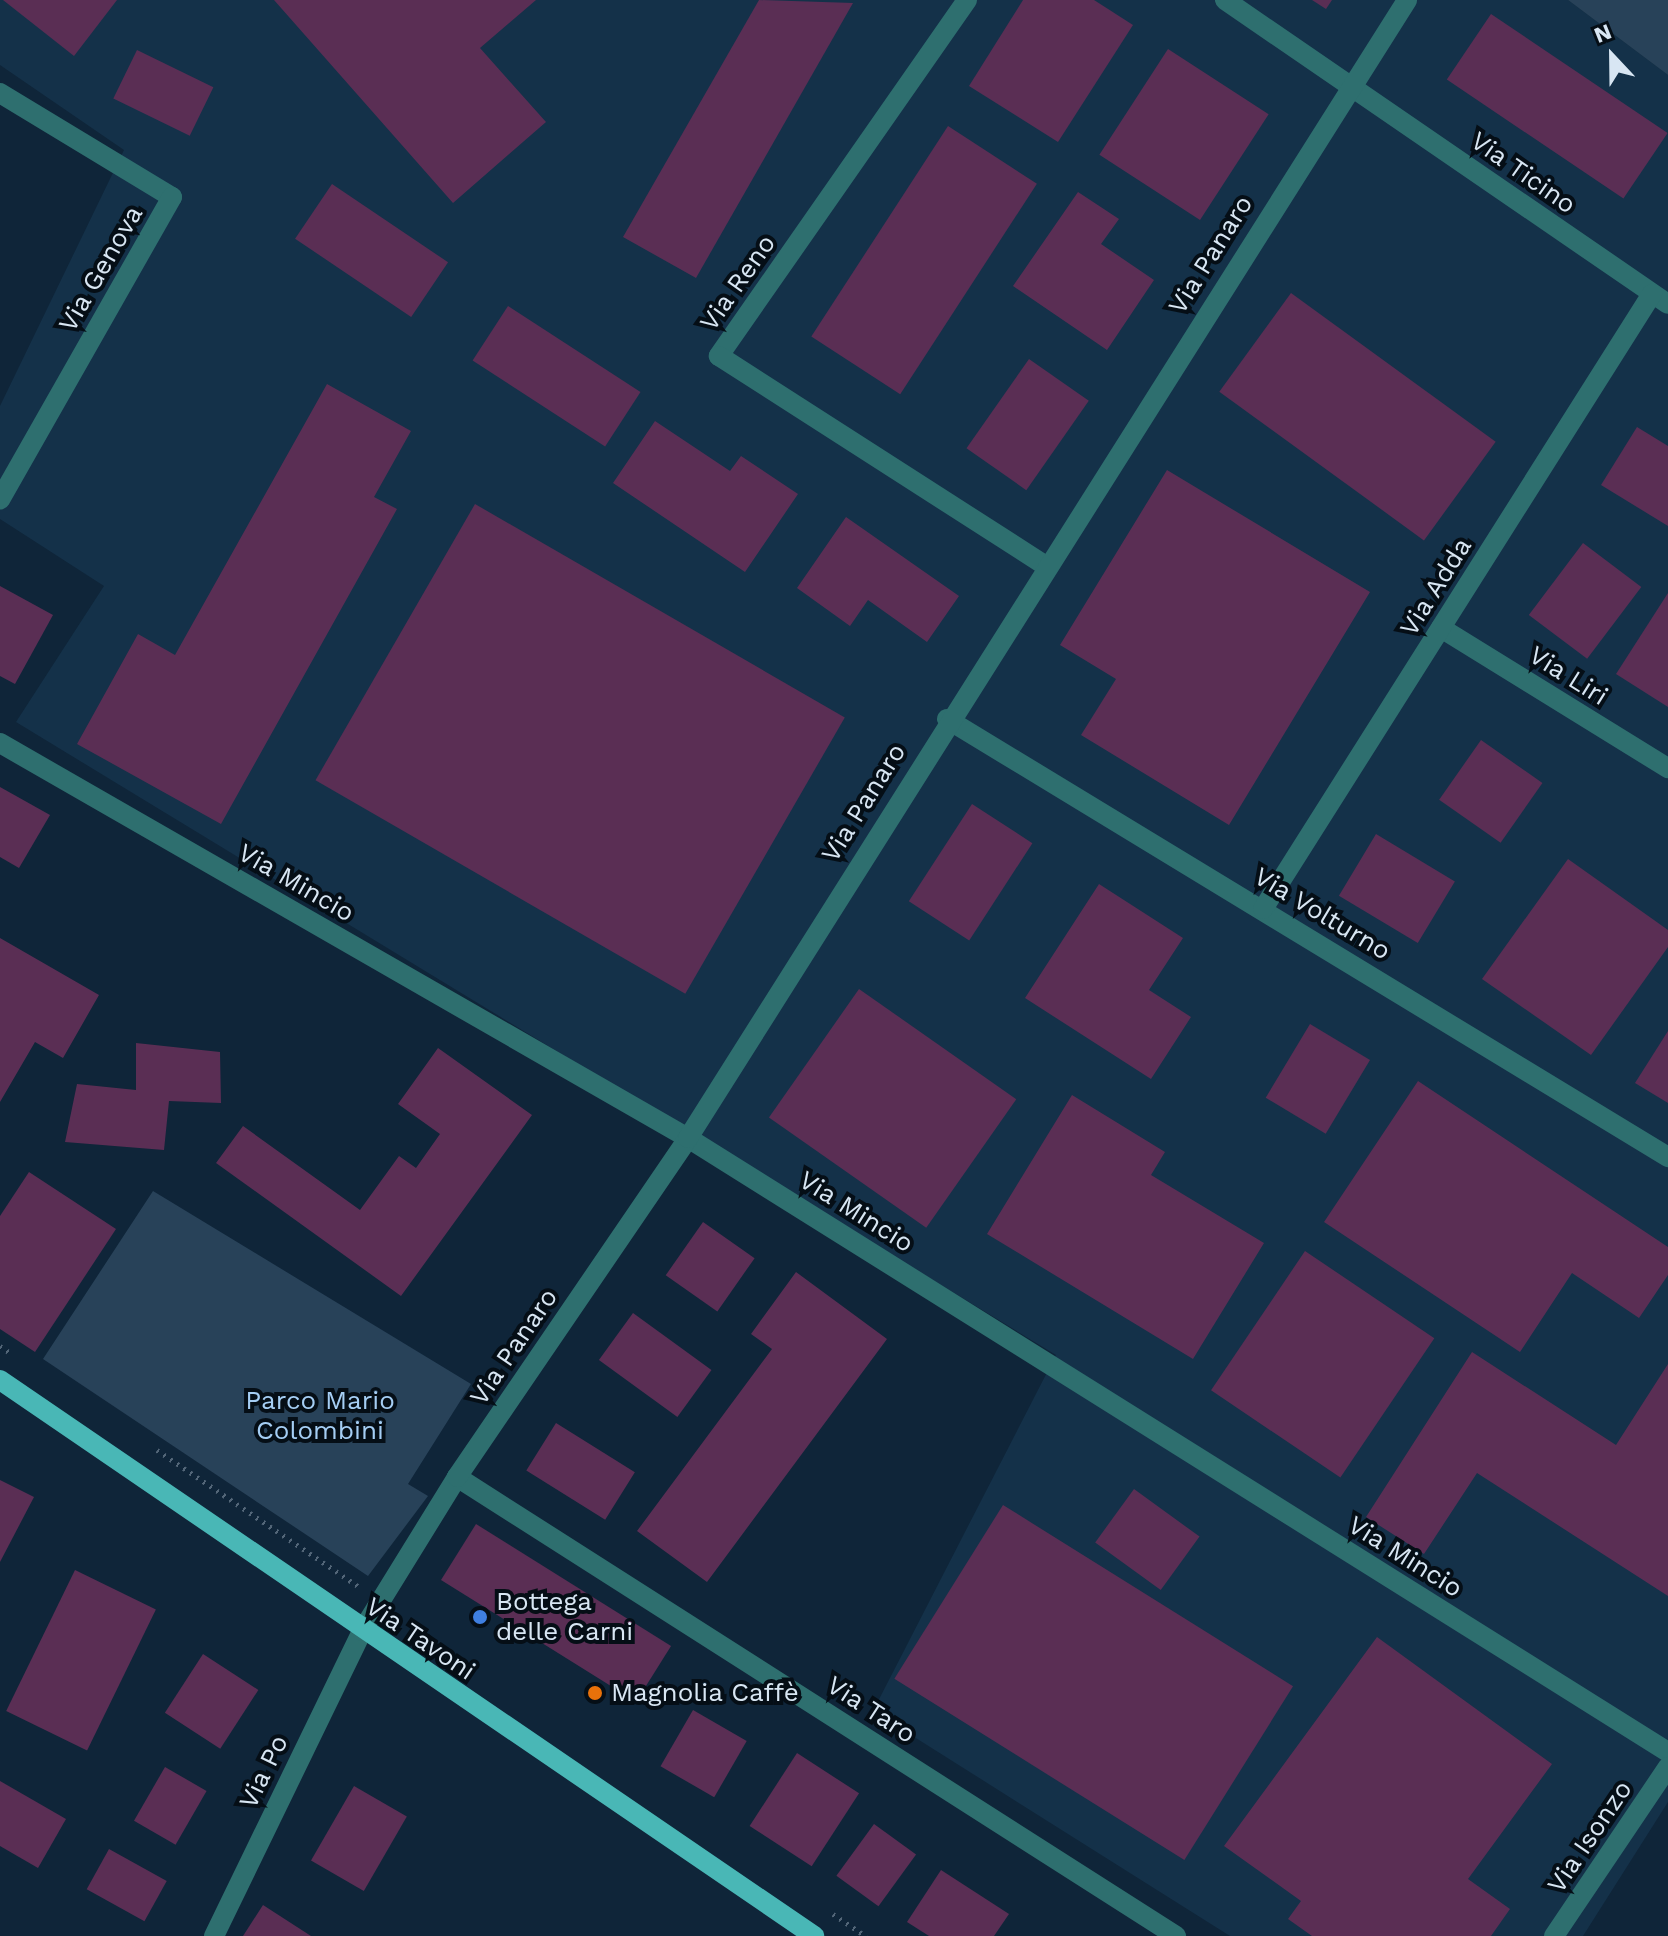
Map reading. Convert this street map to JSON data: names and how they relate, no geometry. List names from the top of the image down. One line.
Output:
{"streets":{"main road":["Via Tavoni"],"street":["Via Ticino","Via Panaro","Via Genova","Via Reno","Via Adda","Via Liri","Via Mincio","Via Volturno","Via Taro","Via Po","Via Isonzo"]},"crossings":[["Via Ticino","Via Panaro"],["Via Ticino","Via Adda"],["Via Panaro","Via Reno"],["Via Panaro","Via Mincio"],["Via Panaro","Via Volturno"],["Via Panaro","Via Tavoni"],["Via Panaro","Via Taro"],["Via Panaro","Via Po"],["Via Adda","Via Liri"],["Via Adda","Via Volturno"],["Via Tavoni","Via Po"]],"parks":["Parco Mario Colombini"],"places":["Bottega delle Carni","Magnolia Caffè"],"north":"top"}
